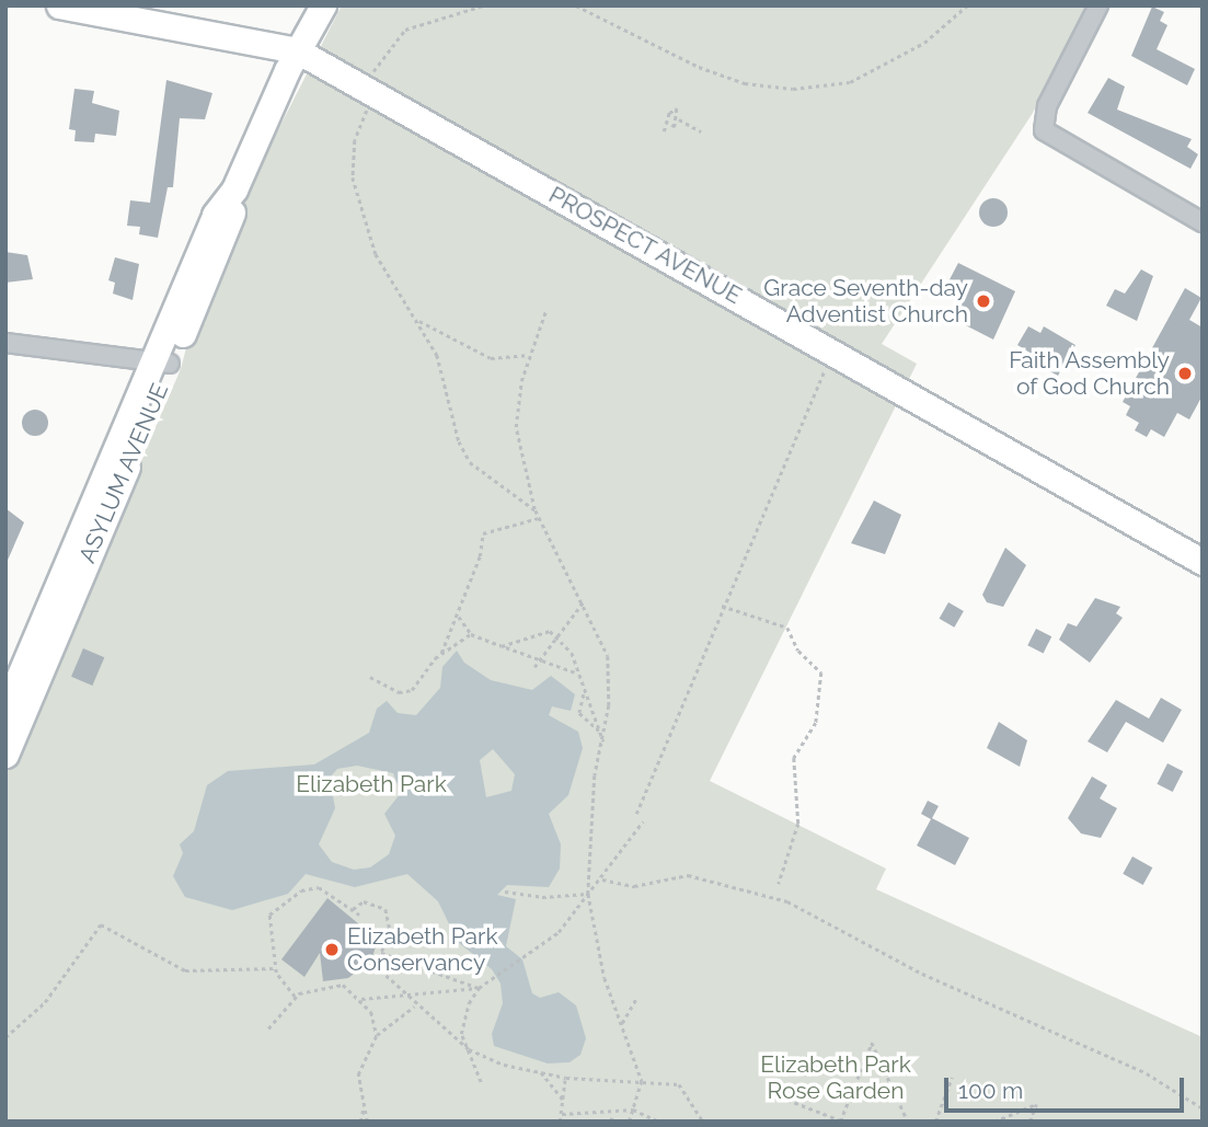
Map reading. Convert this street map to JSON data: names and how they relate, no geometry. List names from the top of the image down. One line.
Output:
{"streets":{"main road":["PROSPECT AVENUE","ASYLUM AVENUE"]},"crossings":[["PROSPECT AVENUE","ASYLUM AVENUE"]],"parks":["Elizabeth Park","Elizabeth Park Rose Garden"],"places":["Grace Seventh-day Adventist Church","Faith Assembly of God Church","Elizabeth Park Conservancy"],"scale_bar":"100 m"}
